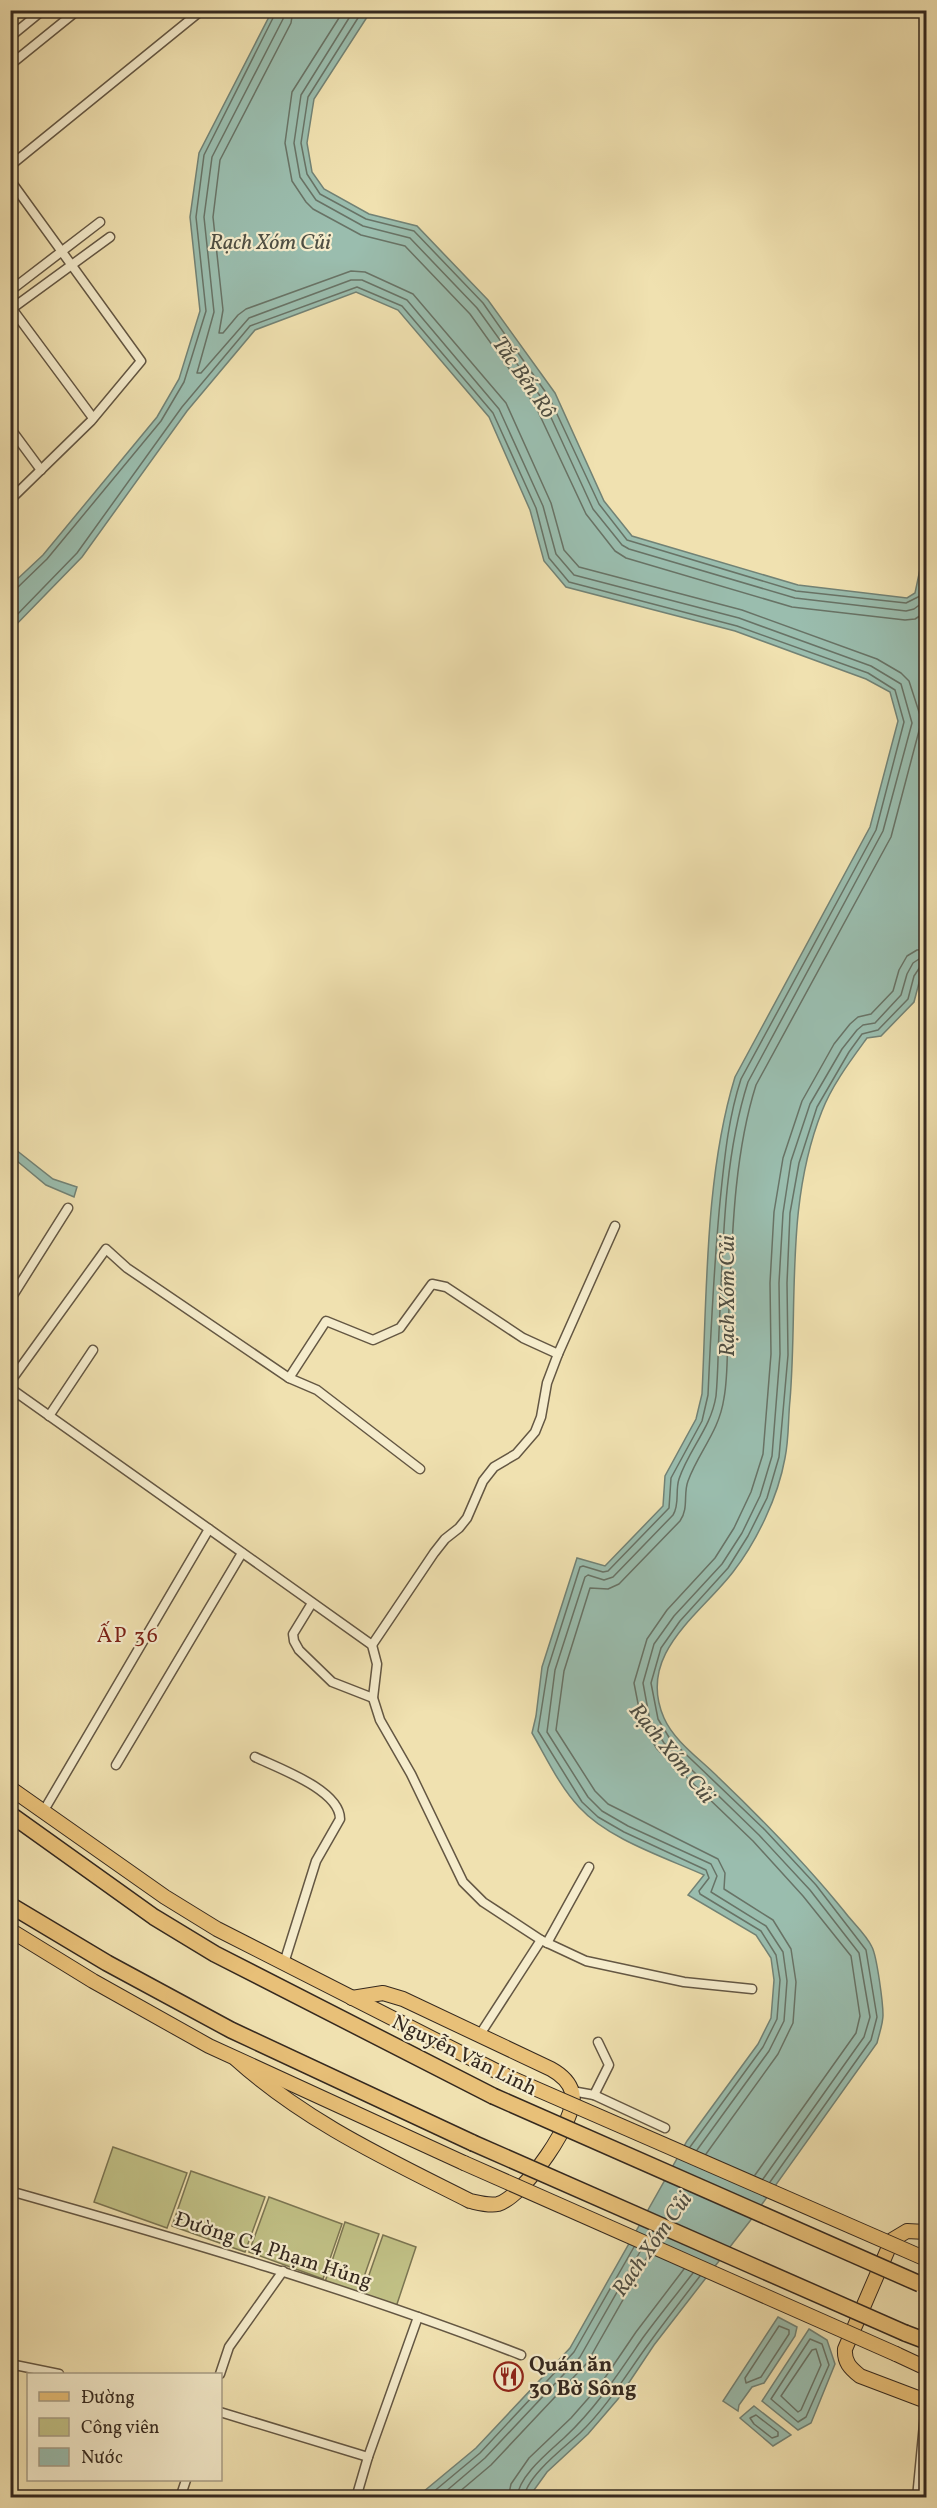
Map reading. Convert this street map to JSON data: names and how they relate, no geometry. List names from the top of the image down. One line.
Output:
{"streets":{"highway":["Nguyễn Văn Linh"],"street":["Đường C4 Phạm Hủng"]},"districts":["ẤP 36"],"water":["Rạch Xóm Củi","Tắc Bến Rô"],"places":{"restaurant":["Quán ăn 30 Bờ Sông"]},"legend":["Đường","Công viên","Nước"]}
